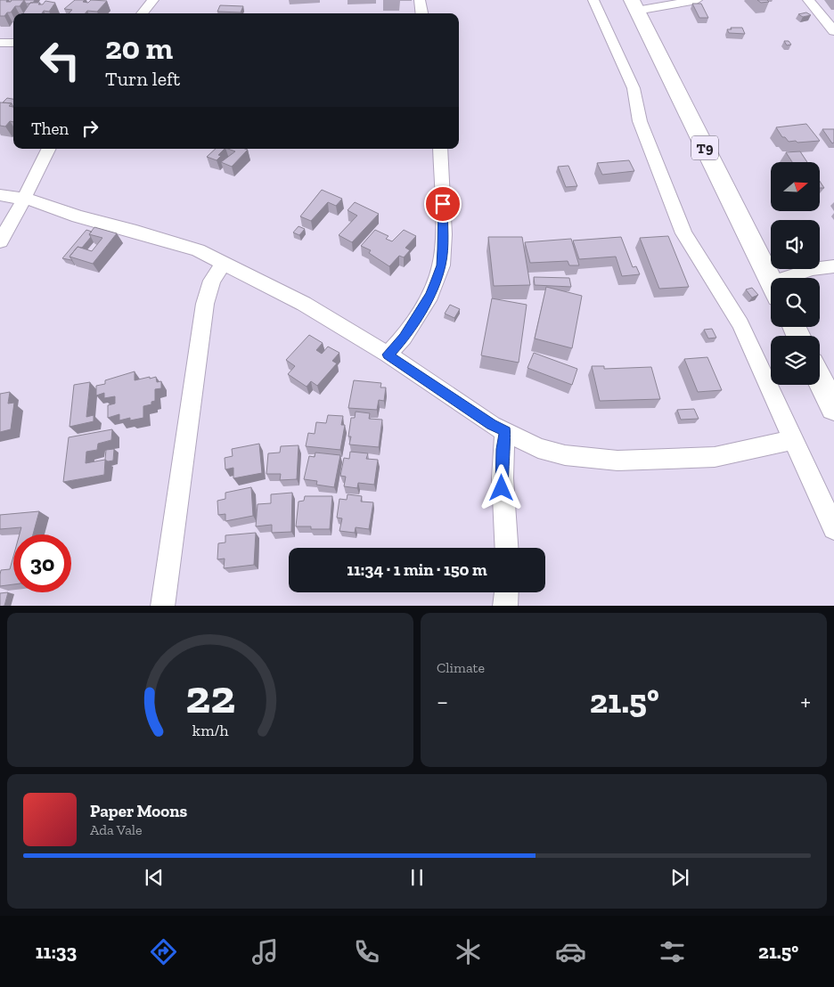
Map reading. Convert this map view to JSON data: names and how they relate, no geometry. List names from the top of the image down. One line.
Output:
{"streets":{"highway":["T9"]},"north":"right","page":{"turn":["20 m","Turn left"],"then":"Then","limit":"30","trip":"11:34 · 1 min · 150 m","tile":"Climate","heat":["−","21.5°","+"],"song":["Paper Moons","Ada Vale"],"tabs":["11:33","21.5°"],"gauge":["22","km/h"]}}
